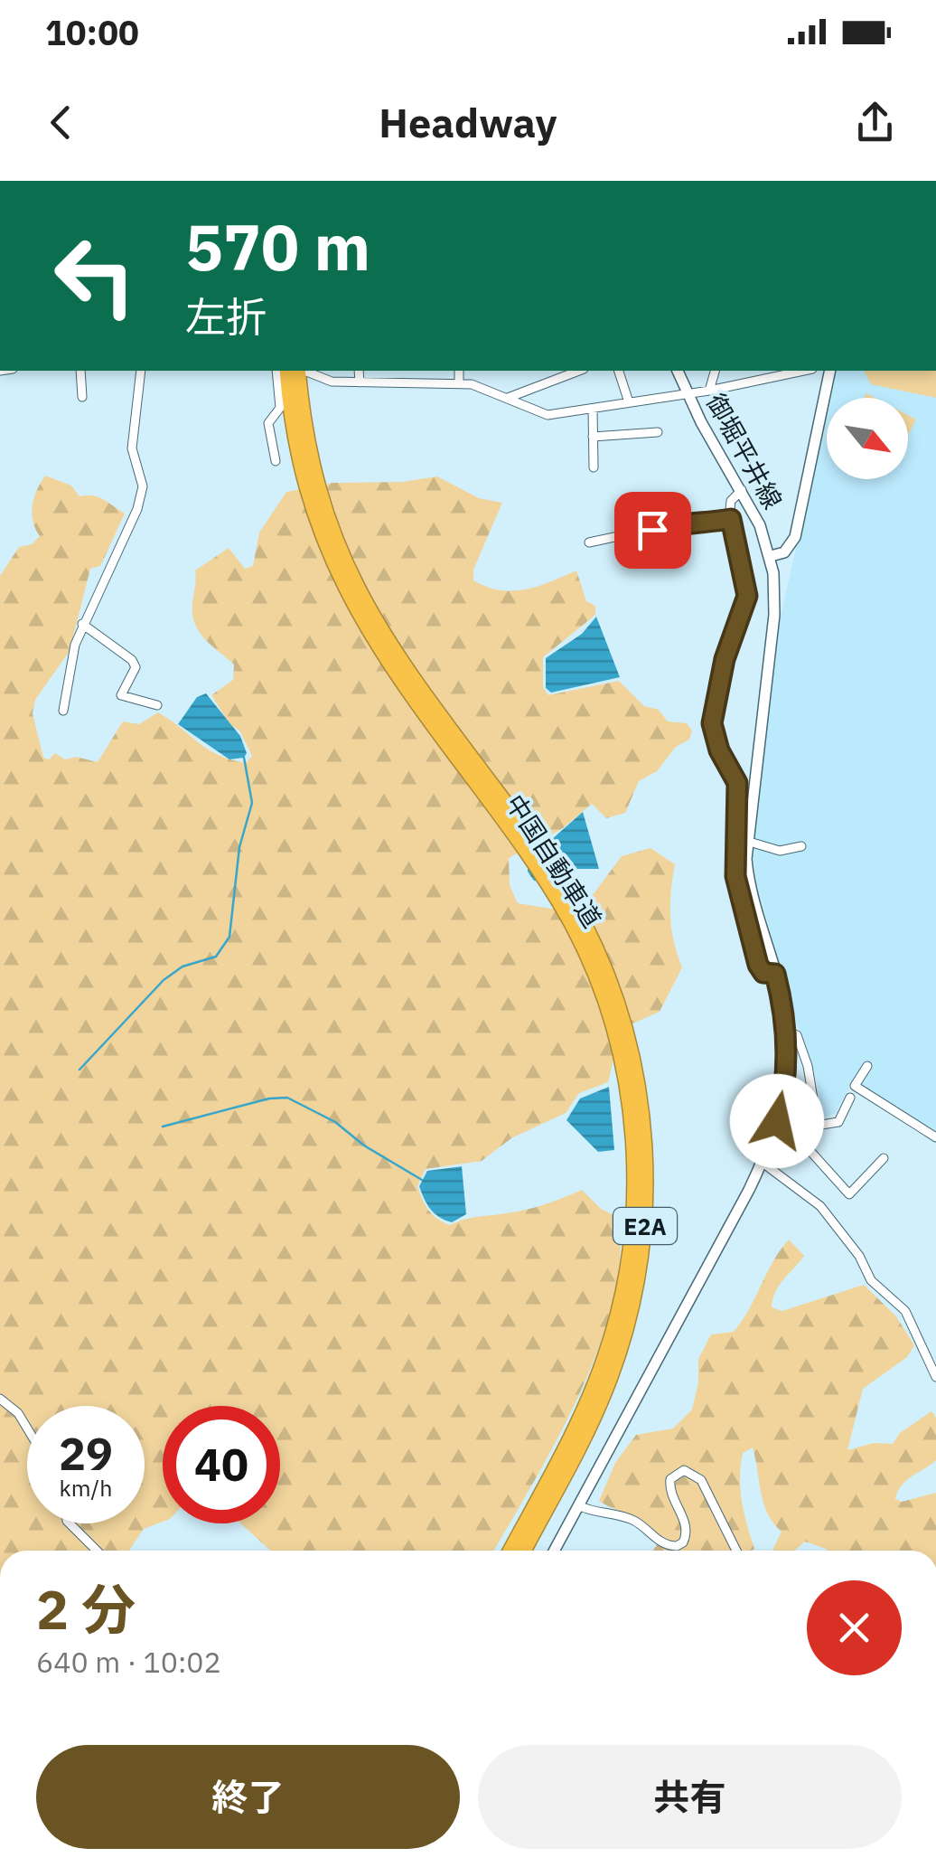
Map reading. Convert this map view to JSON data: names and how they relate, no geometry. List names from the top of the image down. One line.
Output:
{"streets":{"highway":["中国自動車道","E2A"],"street":["御堀平井線"]},"north":"bottom right","page":{"status":"10:00","header":"Headway","turn":["570 m","左折"],"speed":"29 km/h","limit":"40","heading":["2 分","640 m · 10:02"],"buttons":["終了","共有"]}}
